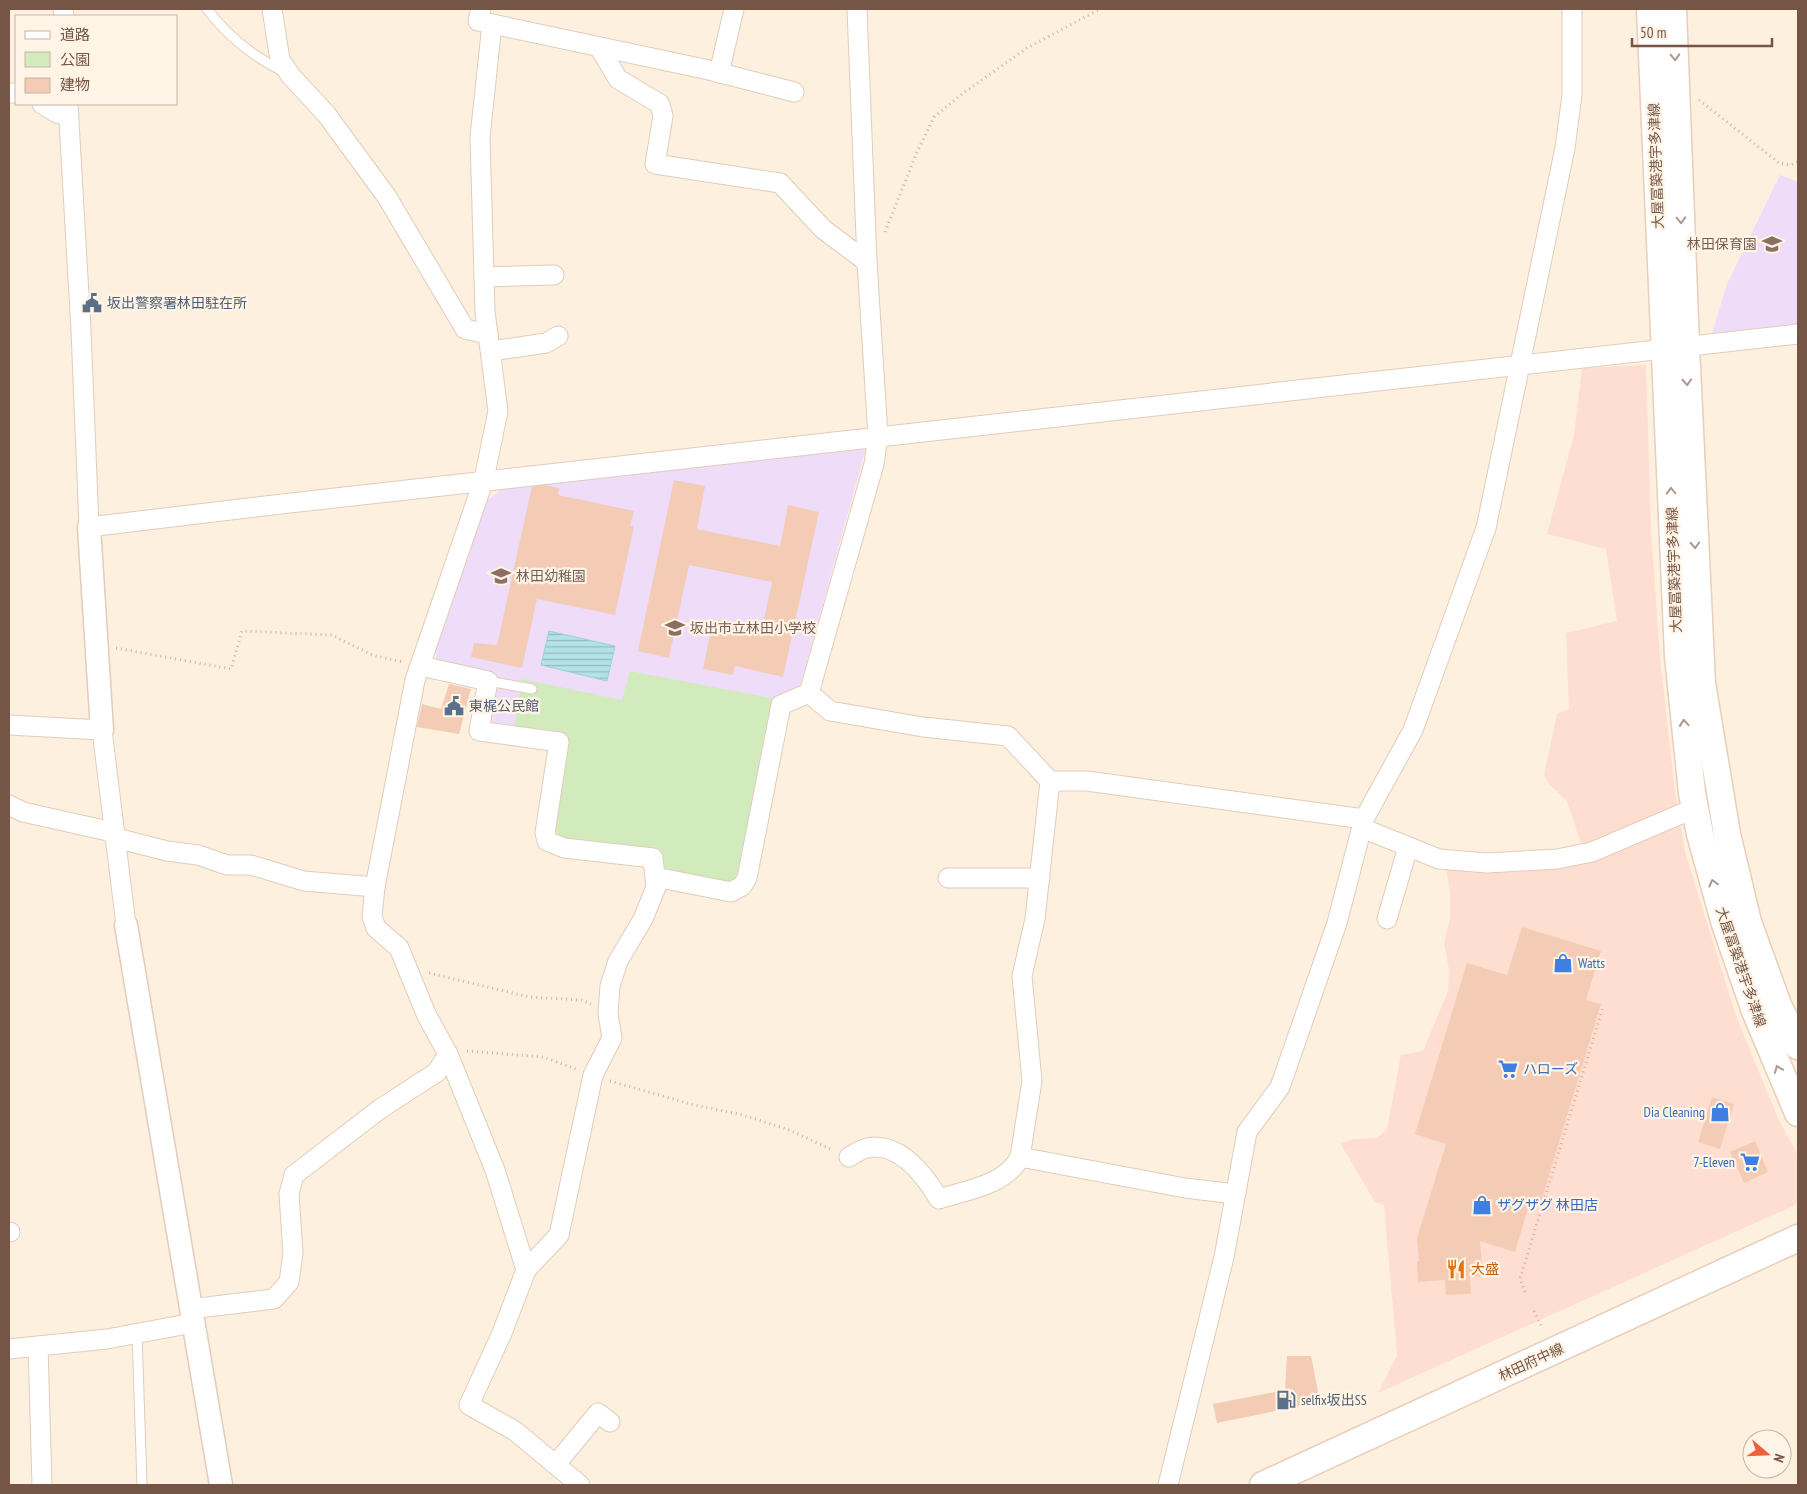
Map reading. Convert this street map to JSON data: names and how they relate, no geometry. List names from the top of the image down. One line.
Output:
{"streets":{"main road":["大屋冨築港宇多津線","林田府中線"]},"places":{"school or university":["林田保育園","林田幼稚園","坂出市立林田小学校"],"public building":["坂出警察署林田駐在所","東梶公民館"],"shop":["Watts","Dia Cleaning","ザグザグ 林田店"],"supermarket":["ハローズ","7-Eleven"],"restaurant":["大盛"],"fuel station":["selfix坂出SS"]},"legend":["道路","公園","建物"],"scale_bar":"50 m","north":"right"}
